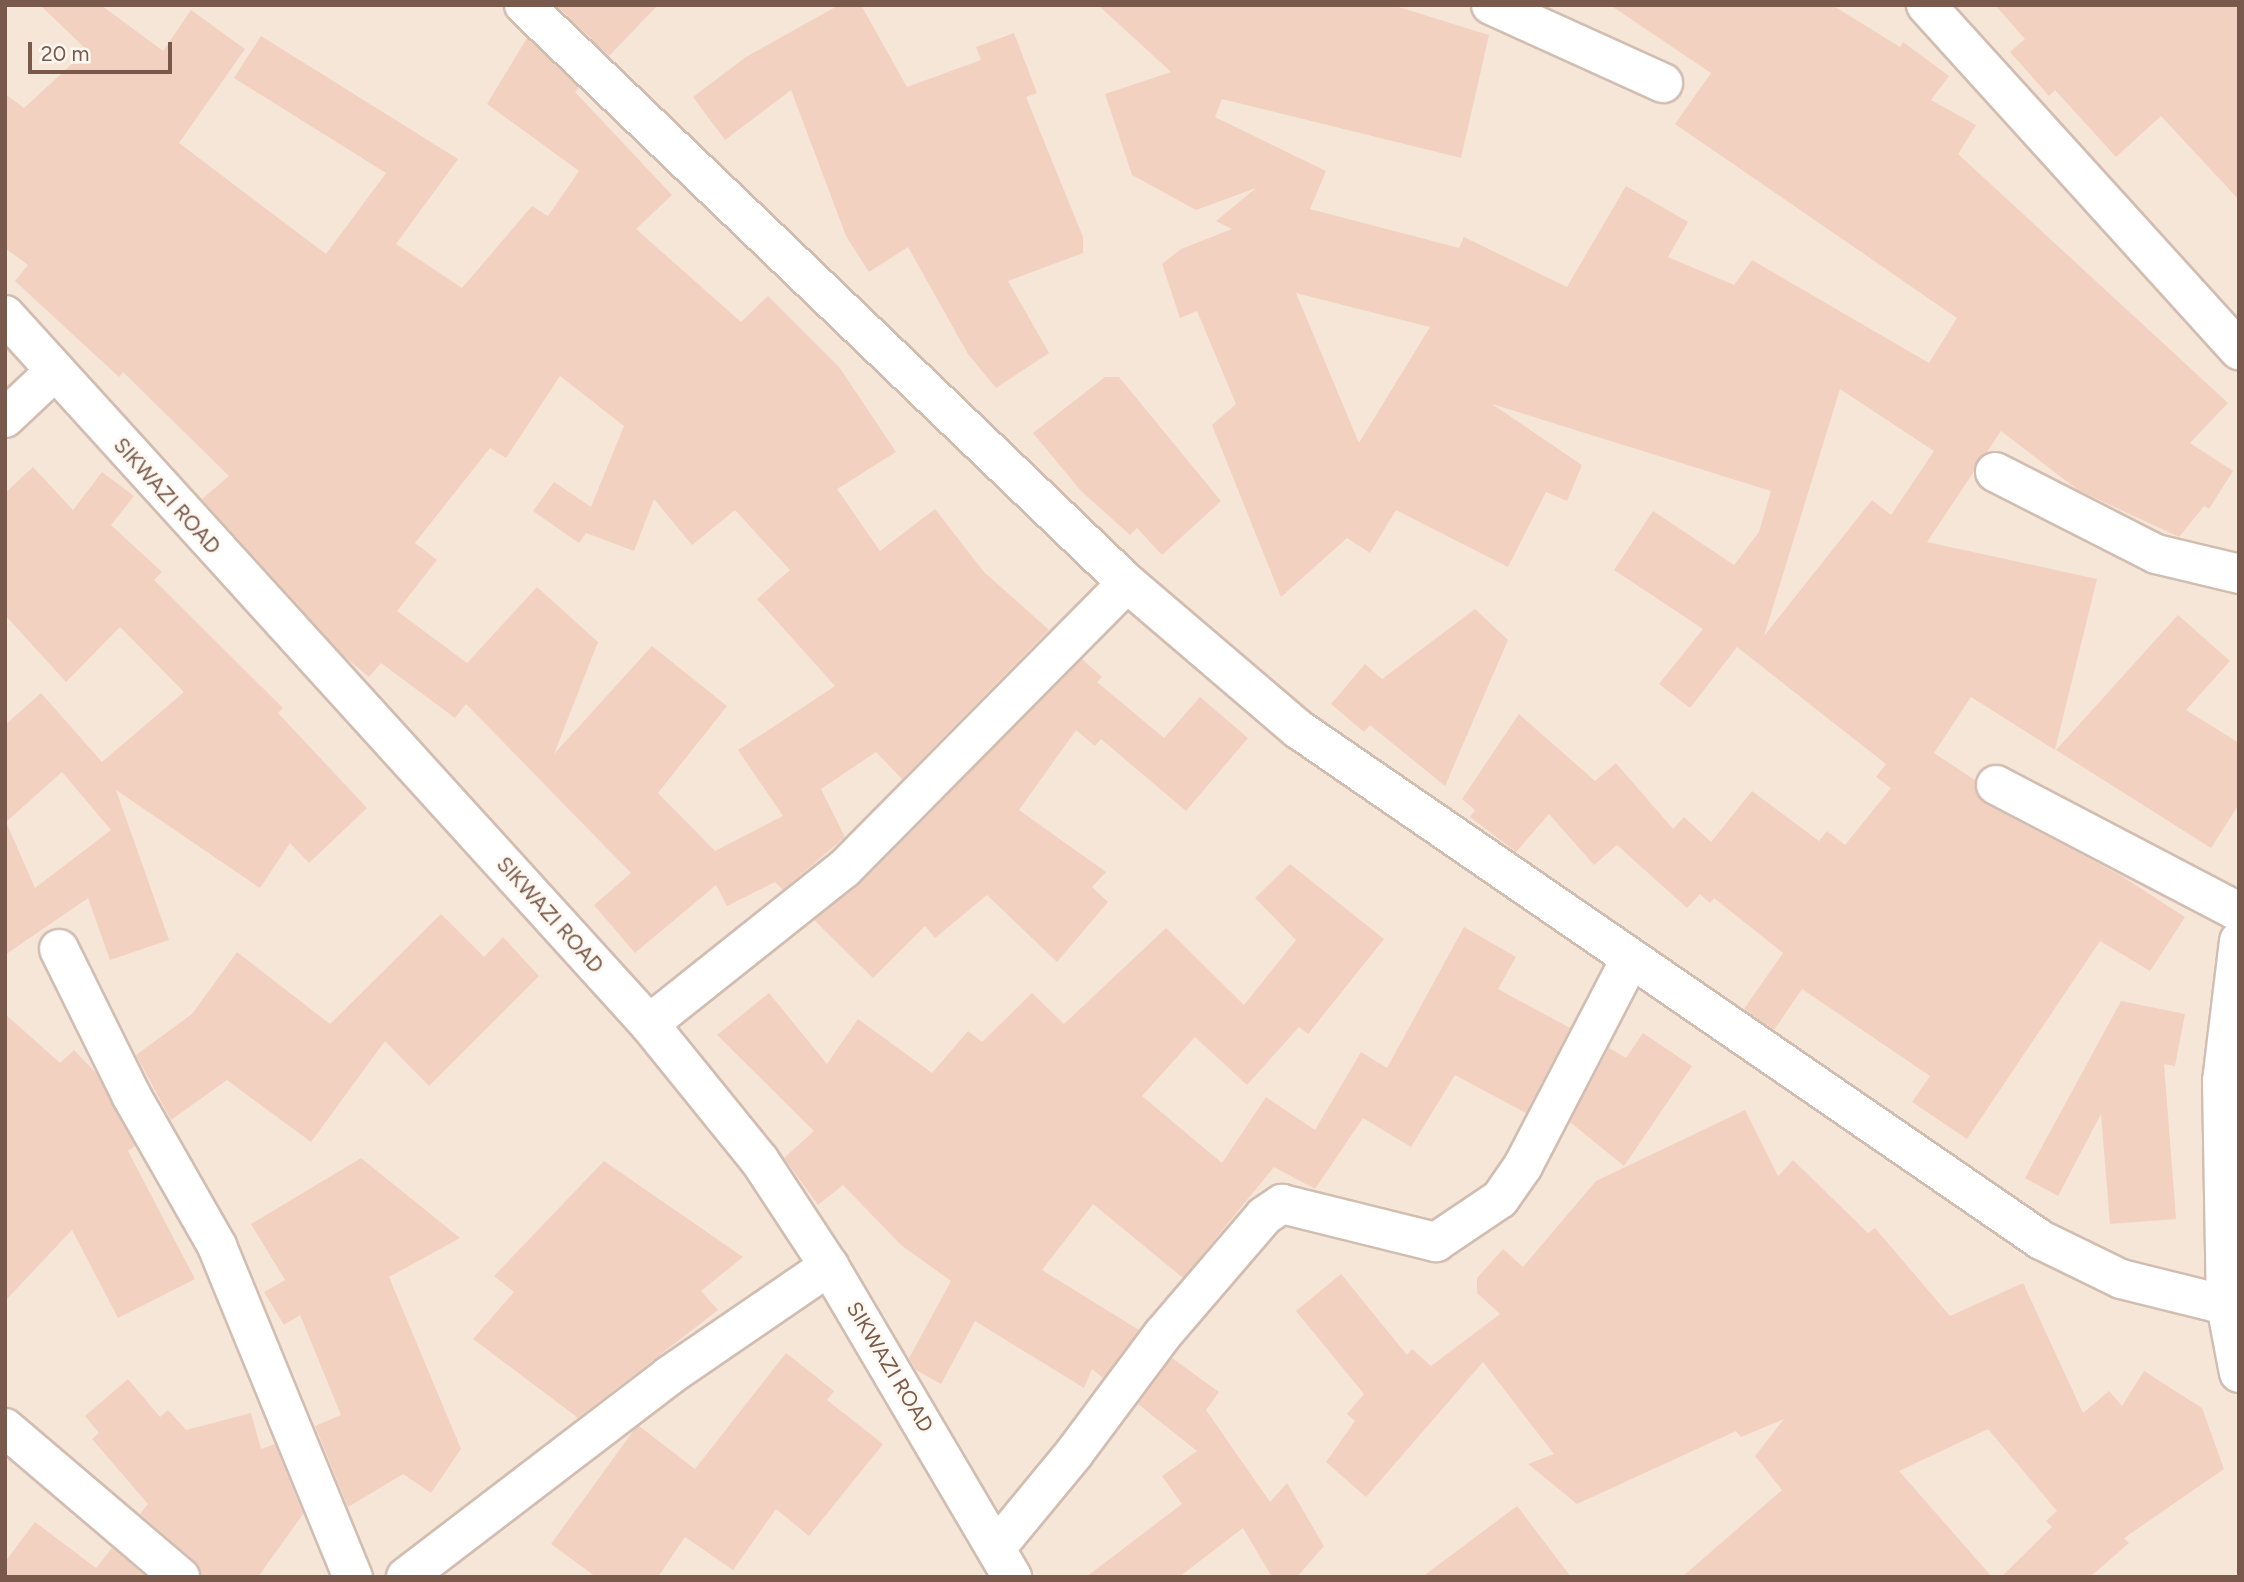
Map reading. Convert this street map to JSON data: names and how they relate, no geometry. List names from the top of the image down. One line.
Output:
{"streets":{"street":["SIKWAZI ROAD"]},"scale_bar":"20 m"}
